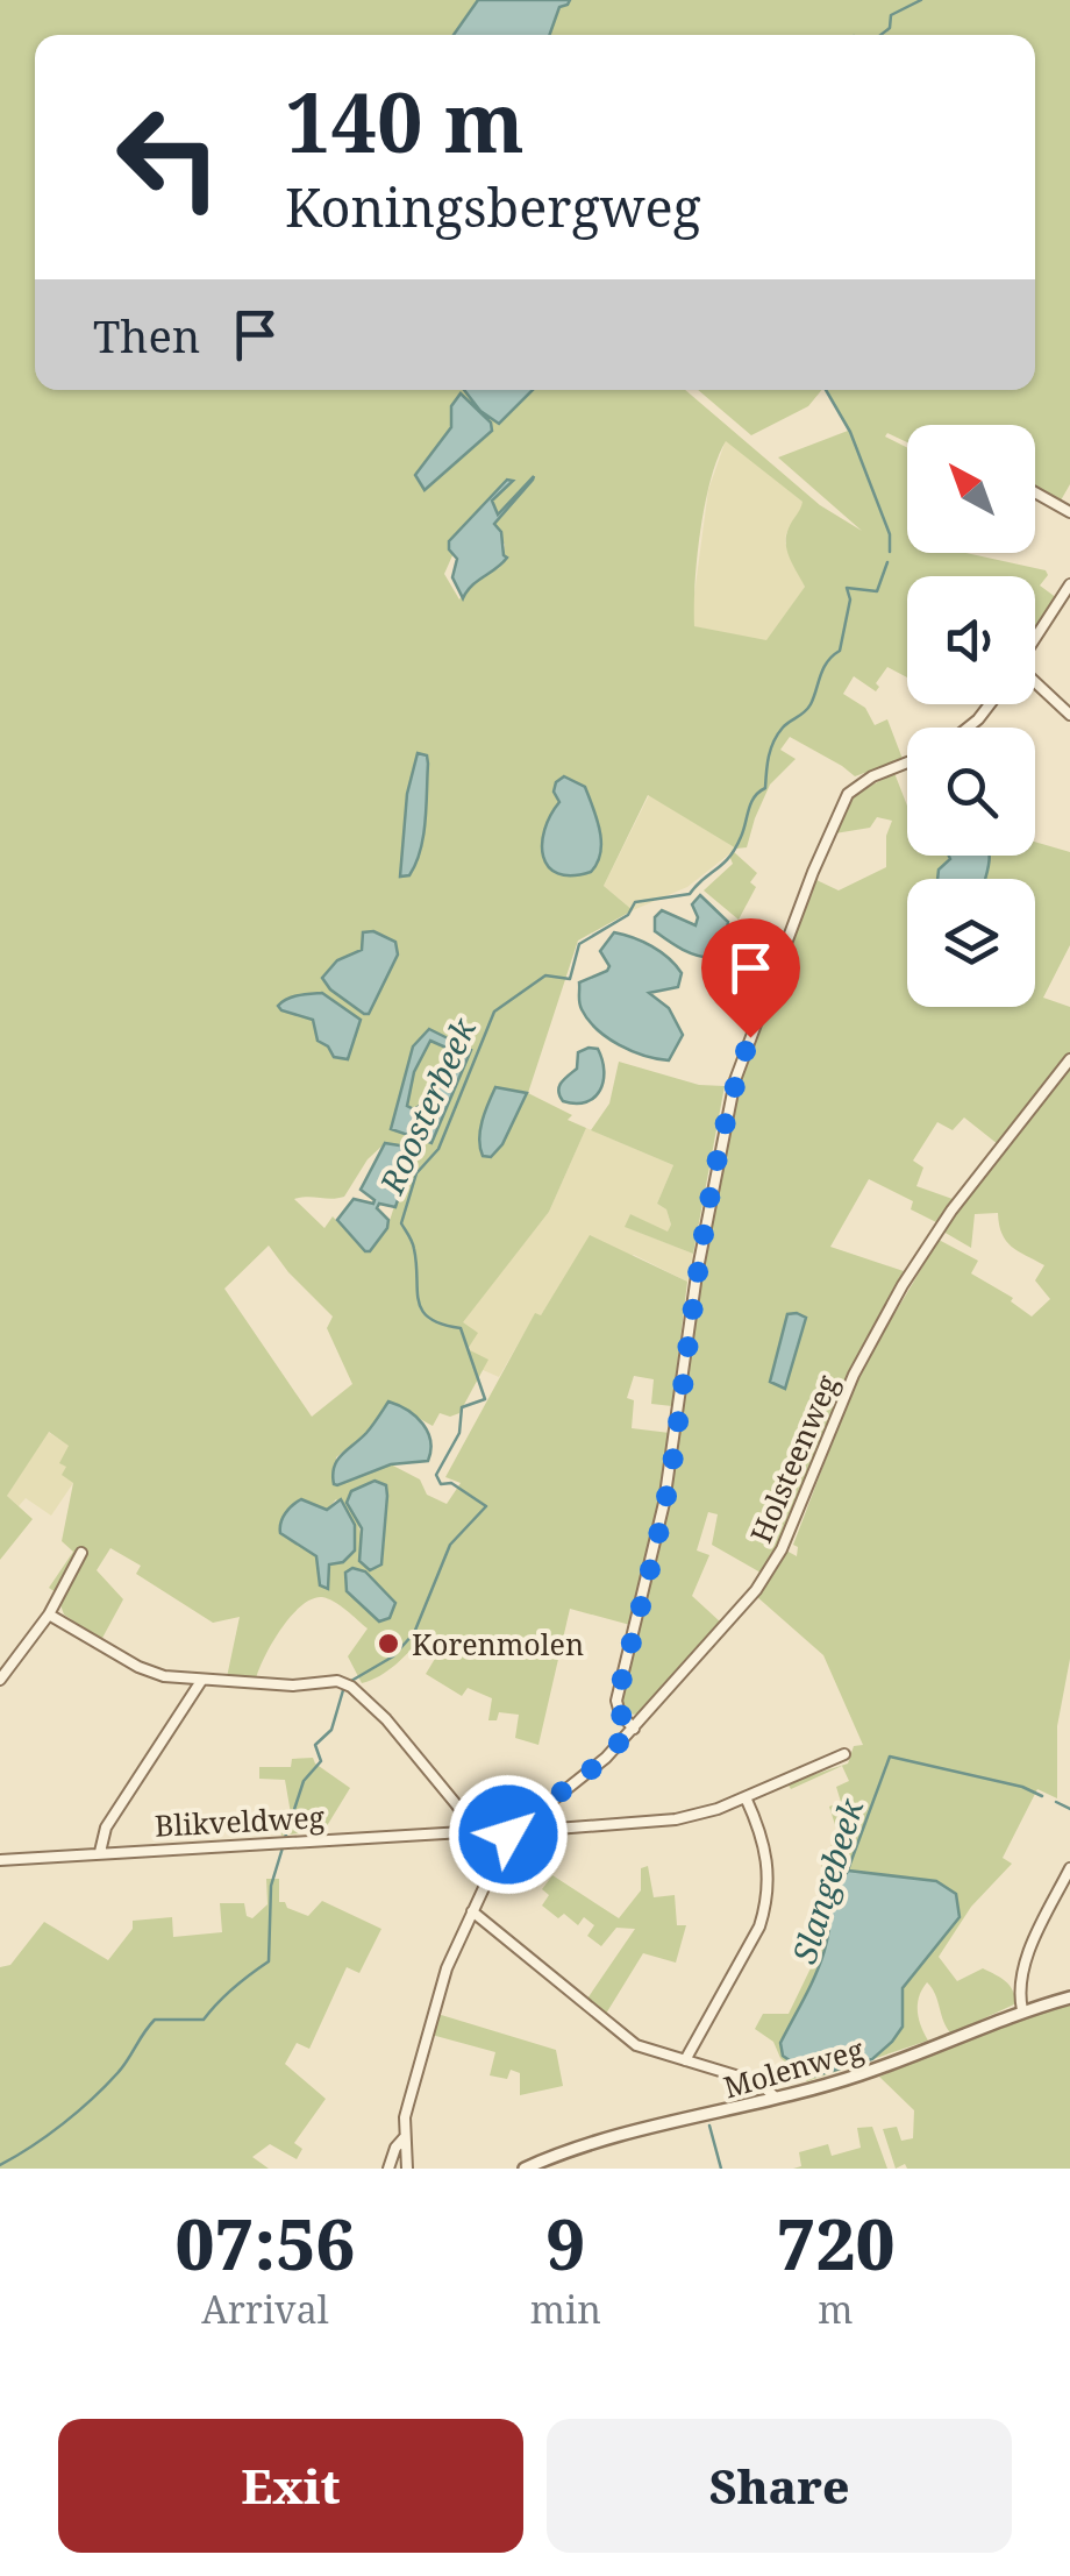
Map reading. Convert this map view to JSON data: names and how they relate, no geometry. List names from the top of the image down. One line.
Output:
{"streets":{"street":["Holsteenweg","Blikveldweg","Molenweg"]},"crossings":[["Holsteenweg","Blikveldweg"]],"water":["Roosterbeek","Slangebeek"],"places":["Korenmolen"],"north":"top left","page":{"turn":["140 m","Koningsbergweg"],"then":"Then","eta":["07:56","Arrival","9","min","720","m"],"buttons":["Exit","Share"]}}
